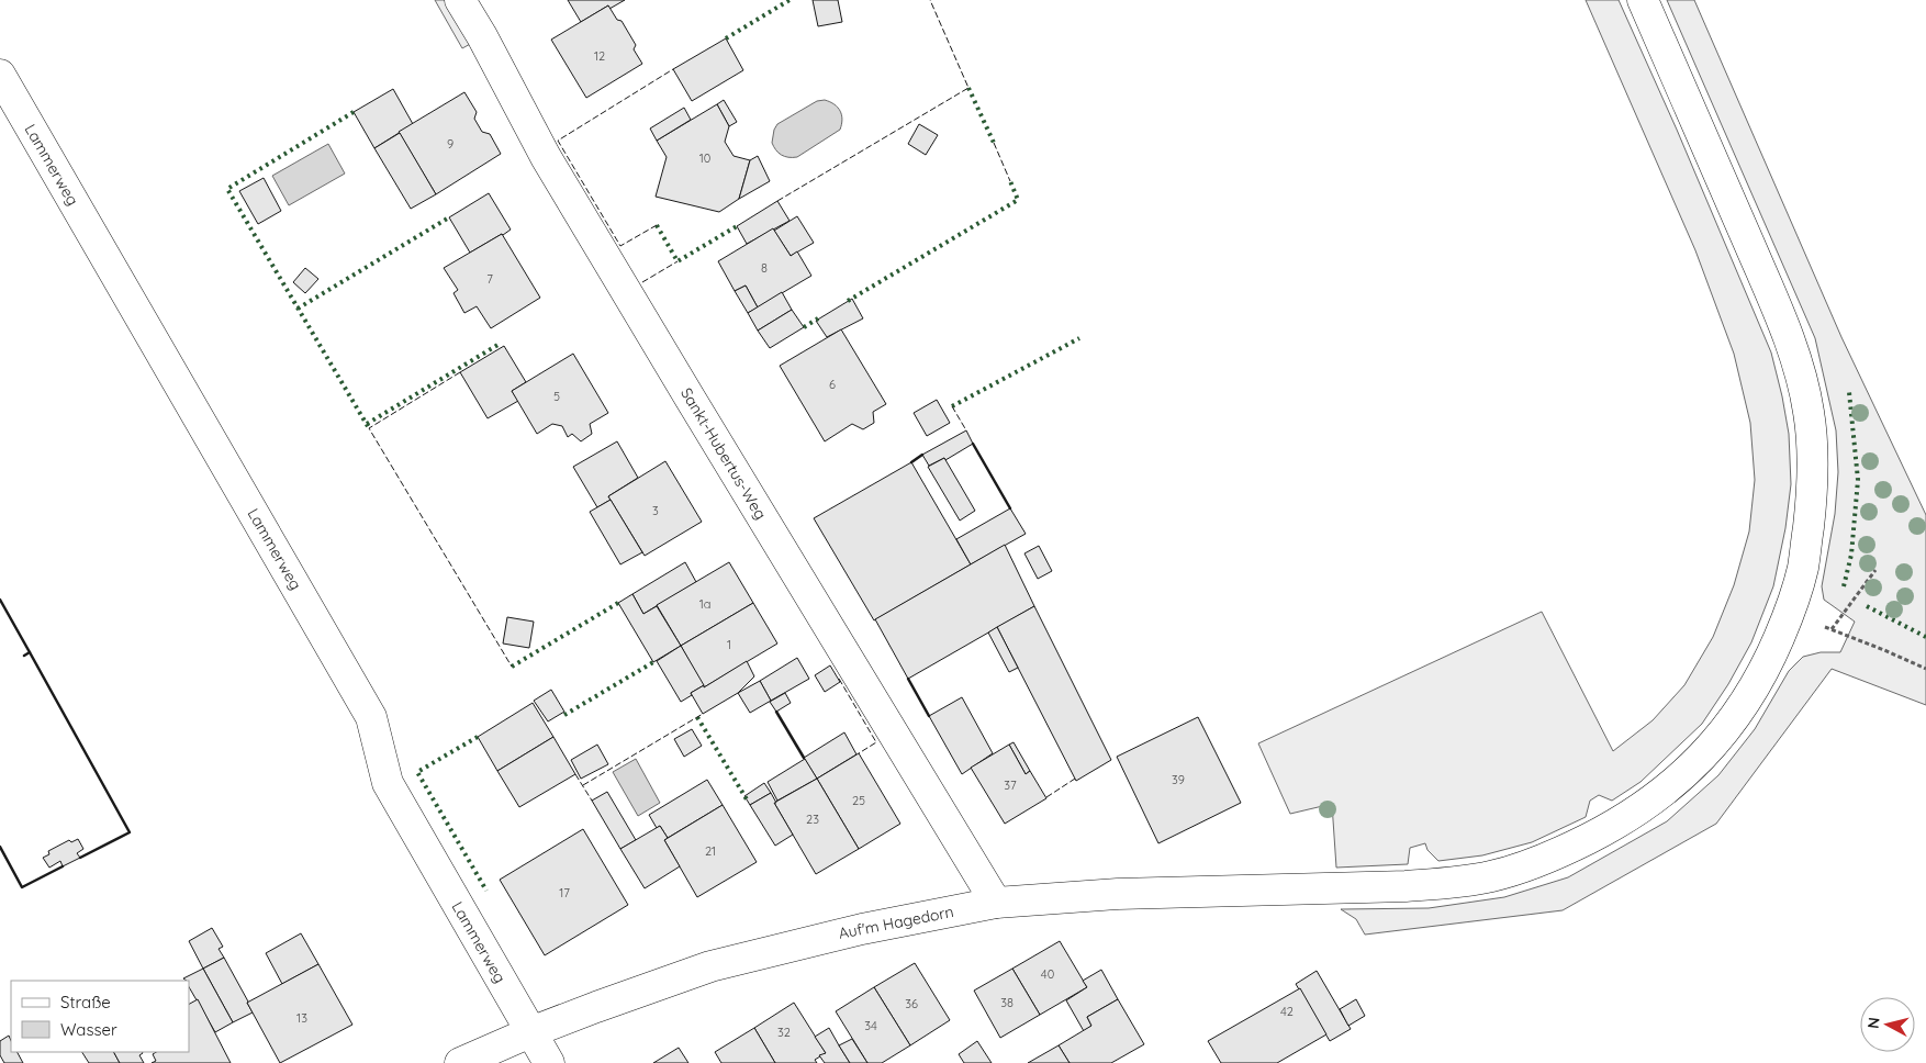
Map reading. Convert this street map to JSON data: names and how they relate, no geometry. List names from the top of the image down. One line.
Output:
{"streets":{"street":["Lammerweg","Sankt-Hubertus-Weg","Auf'm Hagedorn"]},"crossings":[["Lammerweg","Auf'm Hagedorn"],["Sankt-Hubertus-Weg","Auf'm Hagedorn"]],"house_numbers":["12","9","10","8","7","6","5","3","1a","1","39","37","25","23","21","17","40","38","36","42","13","34","32"],"legend":["Straße","Wasser"],"north":"left"}
